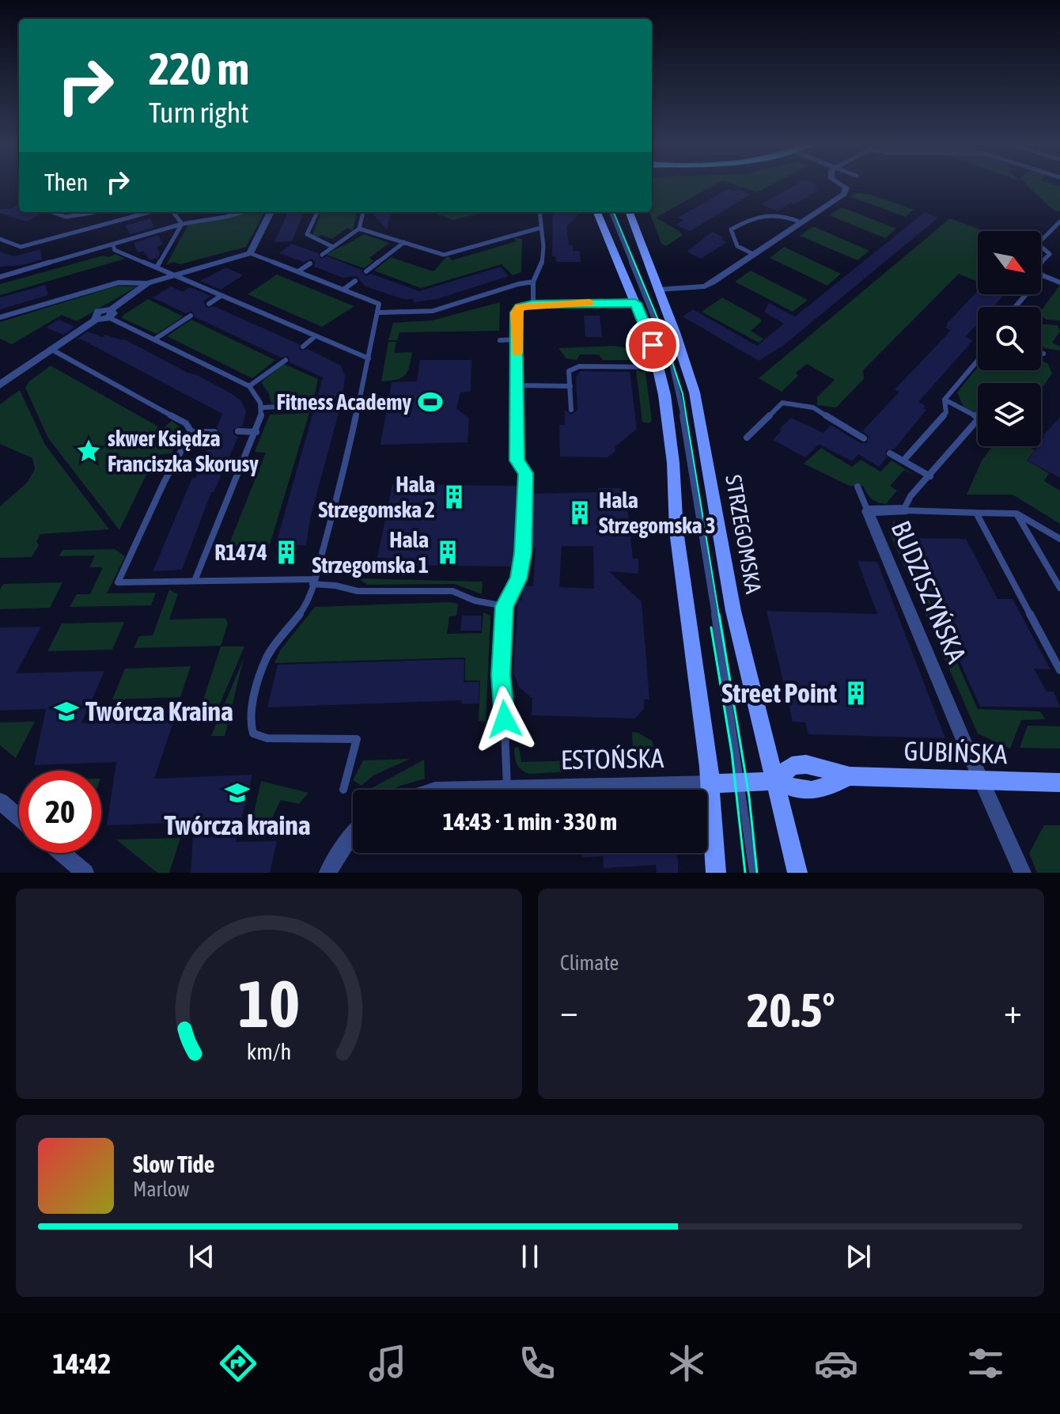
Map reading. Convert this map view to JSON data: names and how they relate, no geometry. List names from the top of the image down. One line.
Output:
{"streets":{"main road":["STRZEGOMSKA","GUBIŃSKA"],"street":["BUDZISZYŃSKA","ESTOŃSKA"]},"crossings":[["STRZEGOMSKA","GUBIŃSKA"],["BUDZISZYŃSKA","GUBIŃSKA"]],"places":{"sports":["Fitness Academy"],"place":["skwer Księdza Franciszka Skorusy"],"building":["Hala Strzegomska 2","Hala Strzegomska 3","R1474","Hala Strzegomska 1","Street Point"],"school or university":["Twórcza Kraina","Twórcza kraina"]},"north":"bottom right","page":{"turn":["220 m","Turn right"],"then":"Then","limit":"20","trip":"14:43 · 1 min · 330 m","tile":"Climate","heat":["−","20.5°","+"],"song":["Slow Tide","Marlow"],"tabs":"14:42","gauge":["10","km/h"]}}
